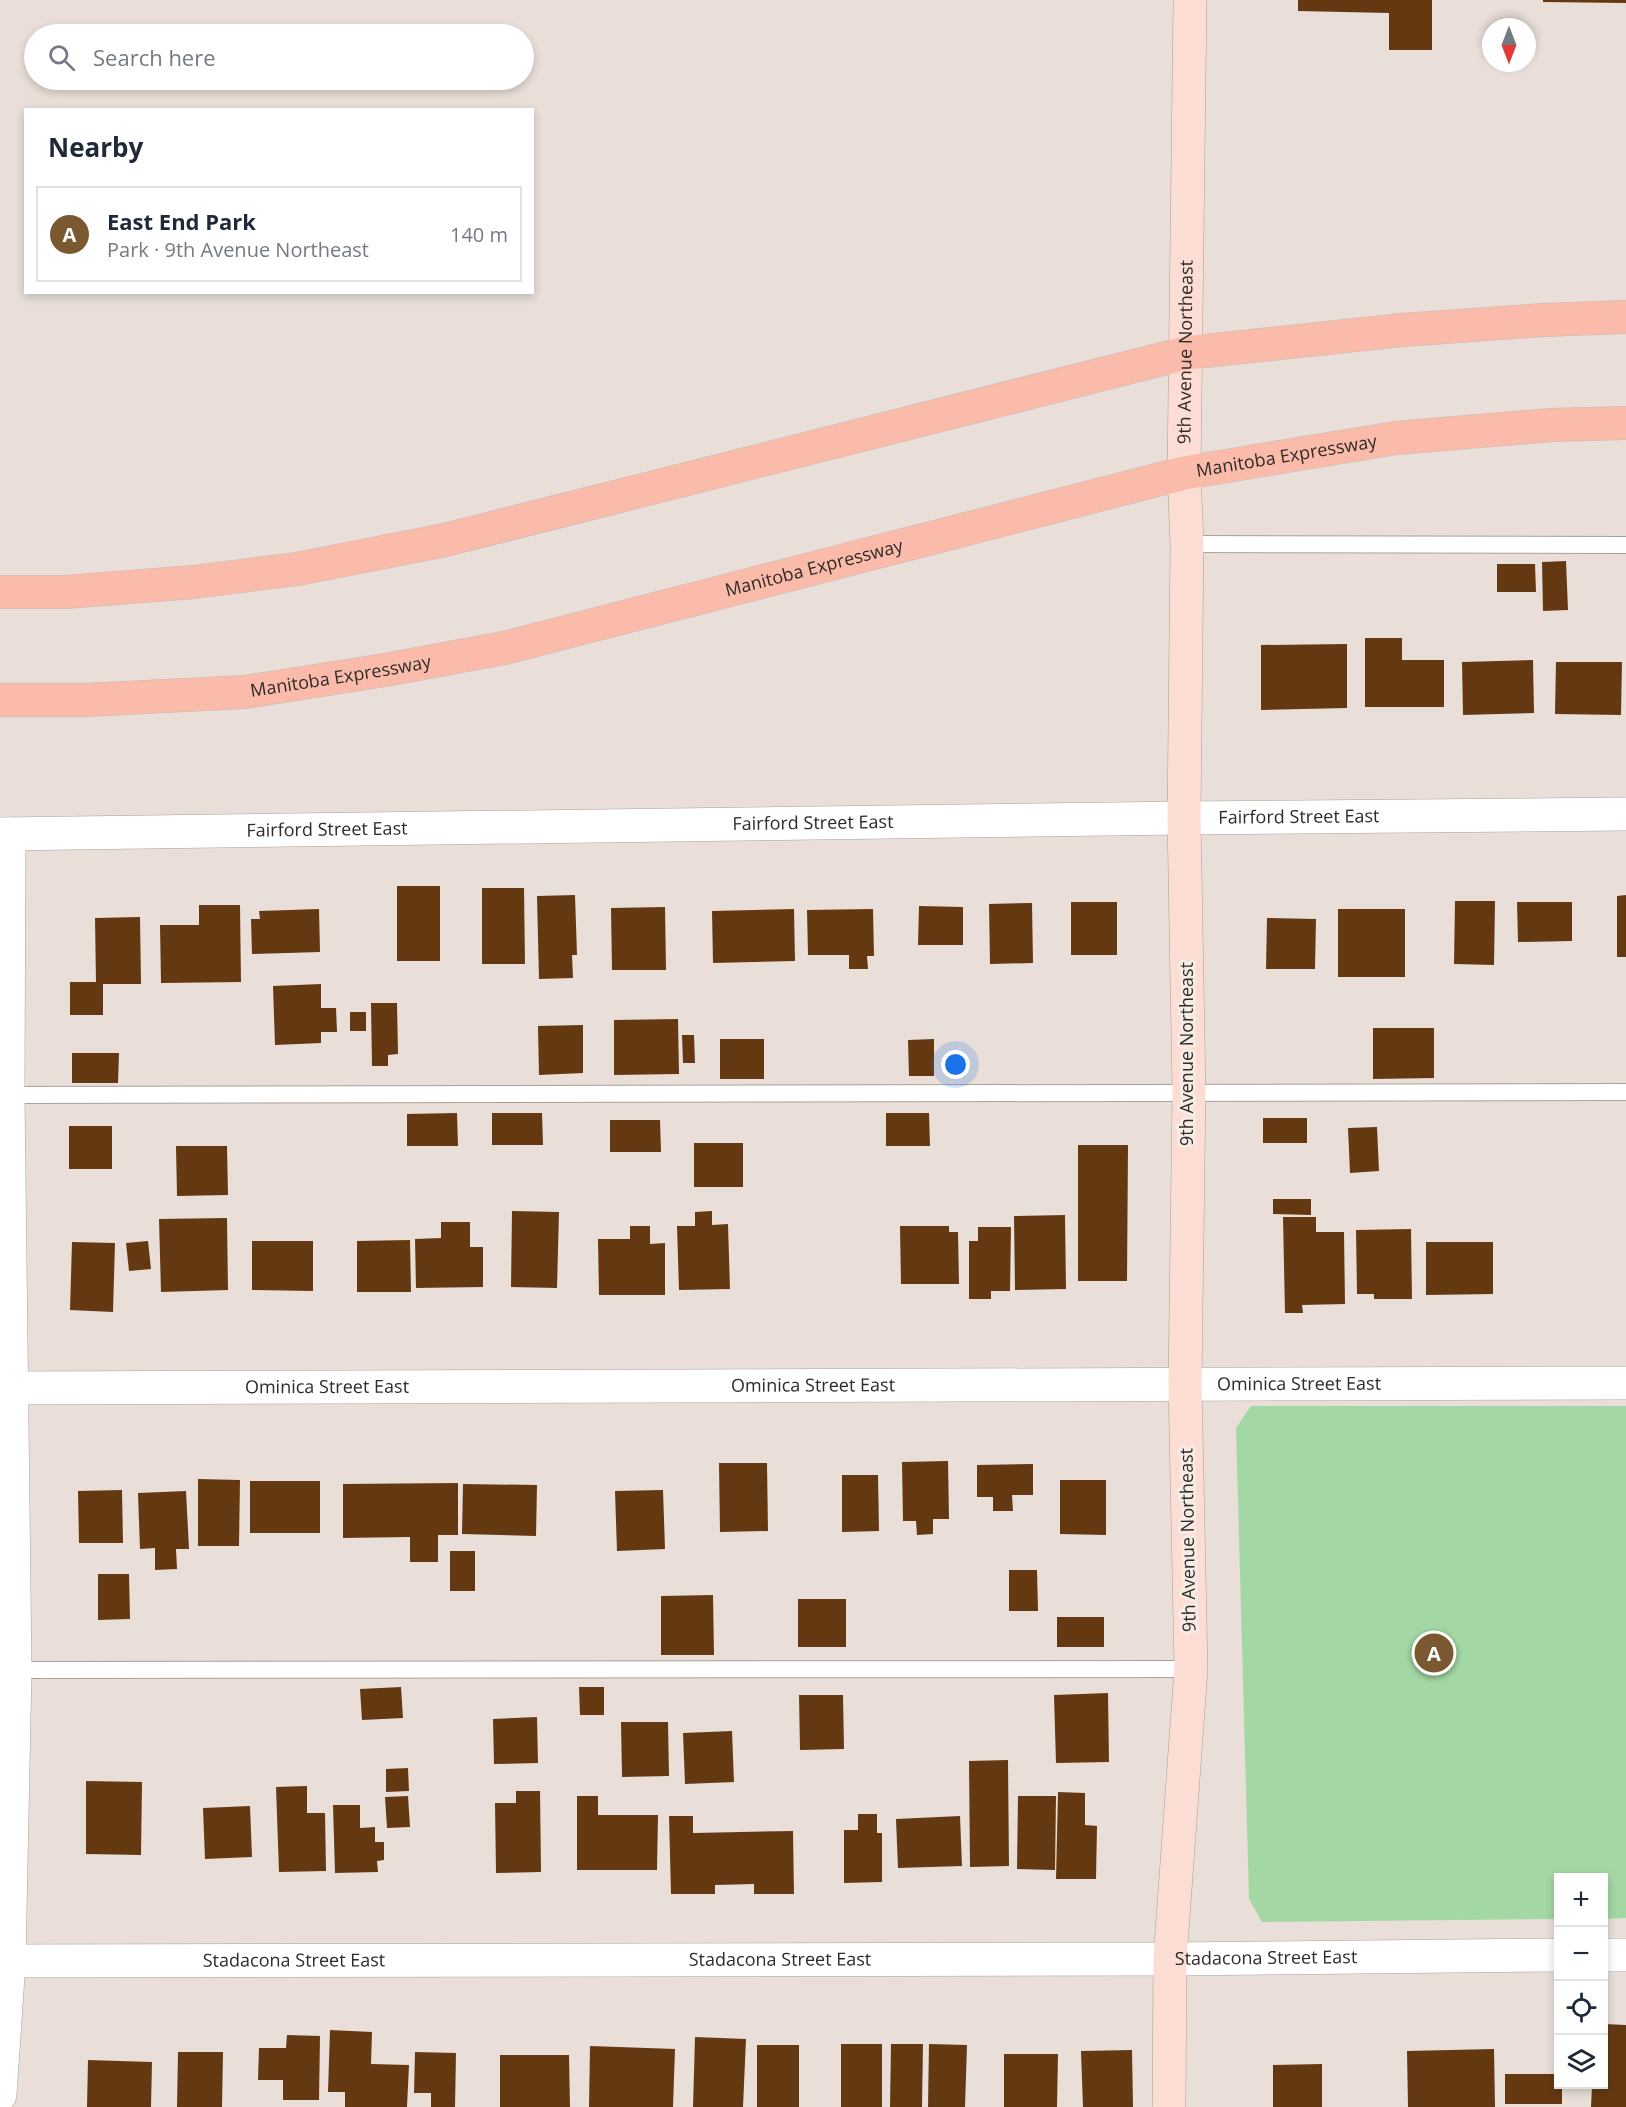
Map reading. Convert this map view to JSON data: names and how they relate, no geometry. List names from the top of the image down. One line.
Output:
{"streets":{"main road":["Manitoba Expressway"],"street":["9th Avenue Northeast","Fairford Street East","Ominica Street East","Stadacona Street East"]},"crossings":[["9th Avenue Northeast","Manitoba Expressway"],["9th Avenue Northeast","Fairford Street East"],["9th Avenue Northeast","Ominica Street East"],["9th Avenue Northeast","Stadacona Street East"]],"north":"bottom","page":{"search":"Search here","heading":"Nearby","list":[{"mark":"A","name":"East End Park","note":"Park · 9th Avenue Northeast","value":"140 m"}],"pins":"A","map_buttons":["+","−"]}}
